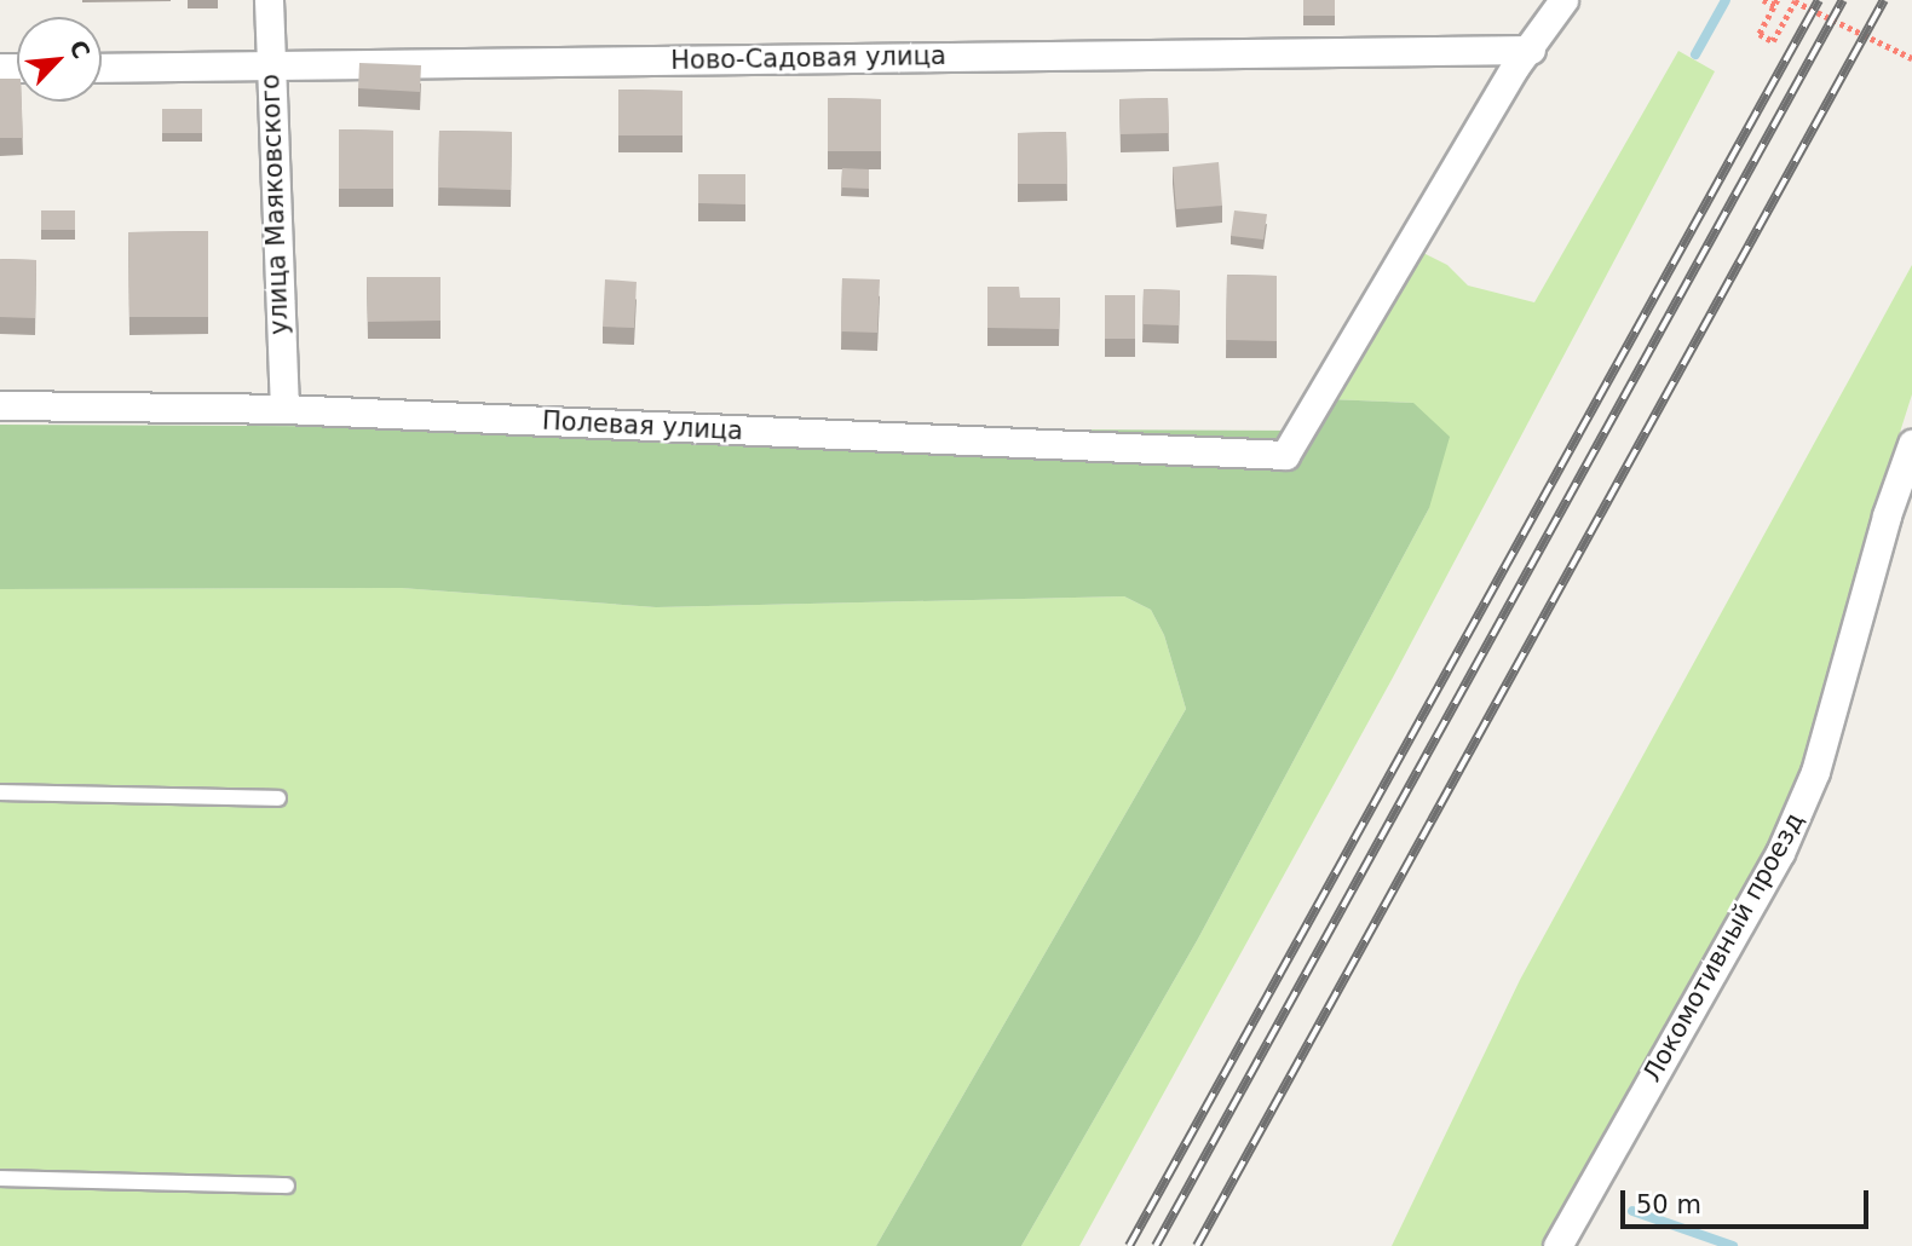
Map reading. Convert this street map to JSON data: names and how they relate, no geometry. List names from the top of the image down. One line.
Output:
{"streets":{"street":["Ново-Садовая улица","улица Маяковского","Полевая улица","Локомотивный проезд"]},"crossings":[["Ново-Садовая улица","улица Маяковского"],["Ново-Садовая улица","Полевая улица"],["улица Маяковского","Полевая улица"]],"scale_bar":"50 m","north":"top right"}
